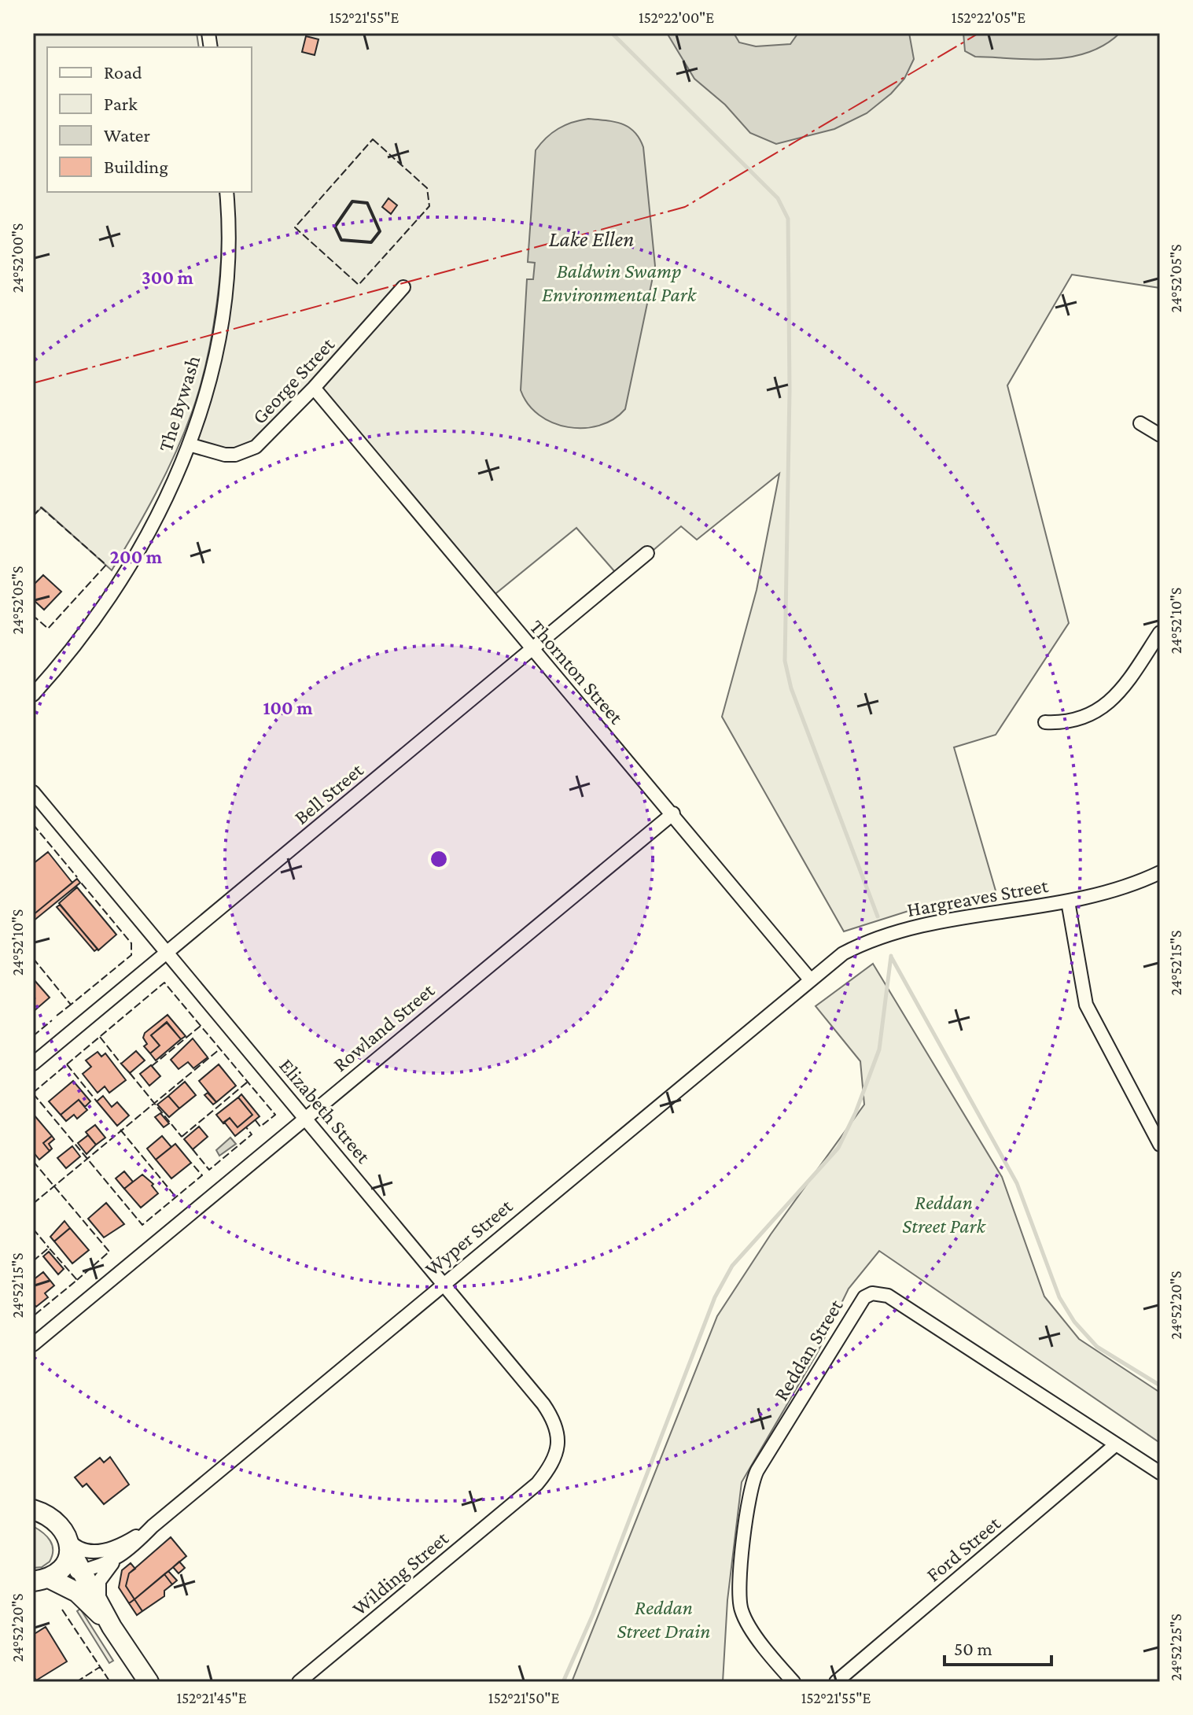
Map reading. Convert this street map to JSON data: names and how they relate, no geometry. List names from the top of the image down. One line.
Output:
{"streets":{"street":["George Street","The Bywash","Thornton Street","Bell Street","Hargreaves Street","Rowland Street","Elizabeth Street","Wyper Street","Reddan Street","Ford Street","Wilding Street"]},"crossings":[["George Street","The Bywash"],["George Street","Thornton Street"],["Thornton Street","Bell Street"],["Thornton Street","Hargreaves Street"],["Thornton Street","Rowland Street"],["Thornton Street","Wyper Street"],["Bell Street","Elizabeth Street"],["Hargreaves Street","Wyper Street"],["Rowland Street","Elizabeth Street"],["Elizabeth Street","Wyper Street"],["Elizabeth Street","Wilding Street"],["Reddan Street","Ford Street"]],"water":["Lake Ellen"],"parks":["Baldwin Swamp Environmental Park","Reddan Street Park","Reddan Street Drain"],"legend":["Road","Park","Water","Building"],"scale_bar":"50 m","coordinates":["152°21'55\"E","152°22'00\"E","152°22'05\"E","24°52'00\"S","24°52'05\"S","24°52'10\"S","24°52'15\"S","24°52'20\"S","24°52'25\"S","152°21'45\"E","152°21'50\"E"],"rings":["300 m","200 m","100 m"]}
